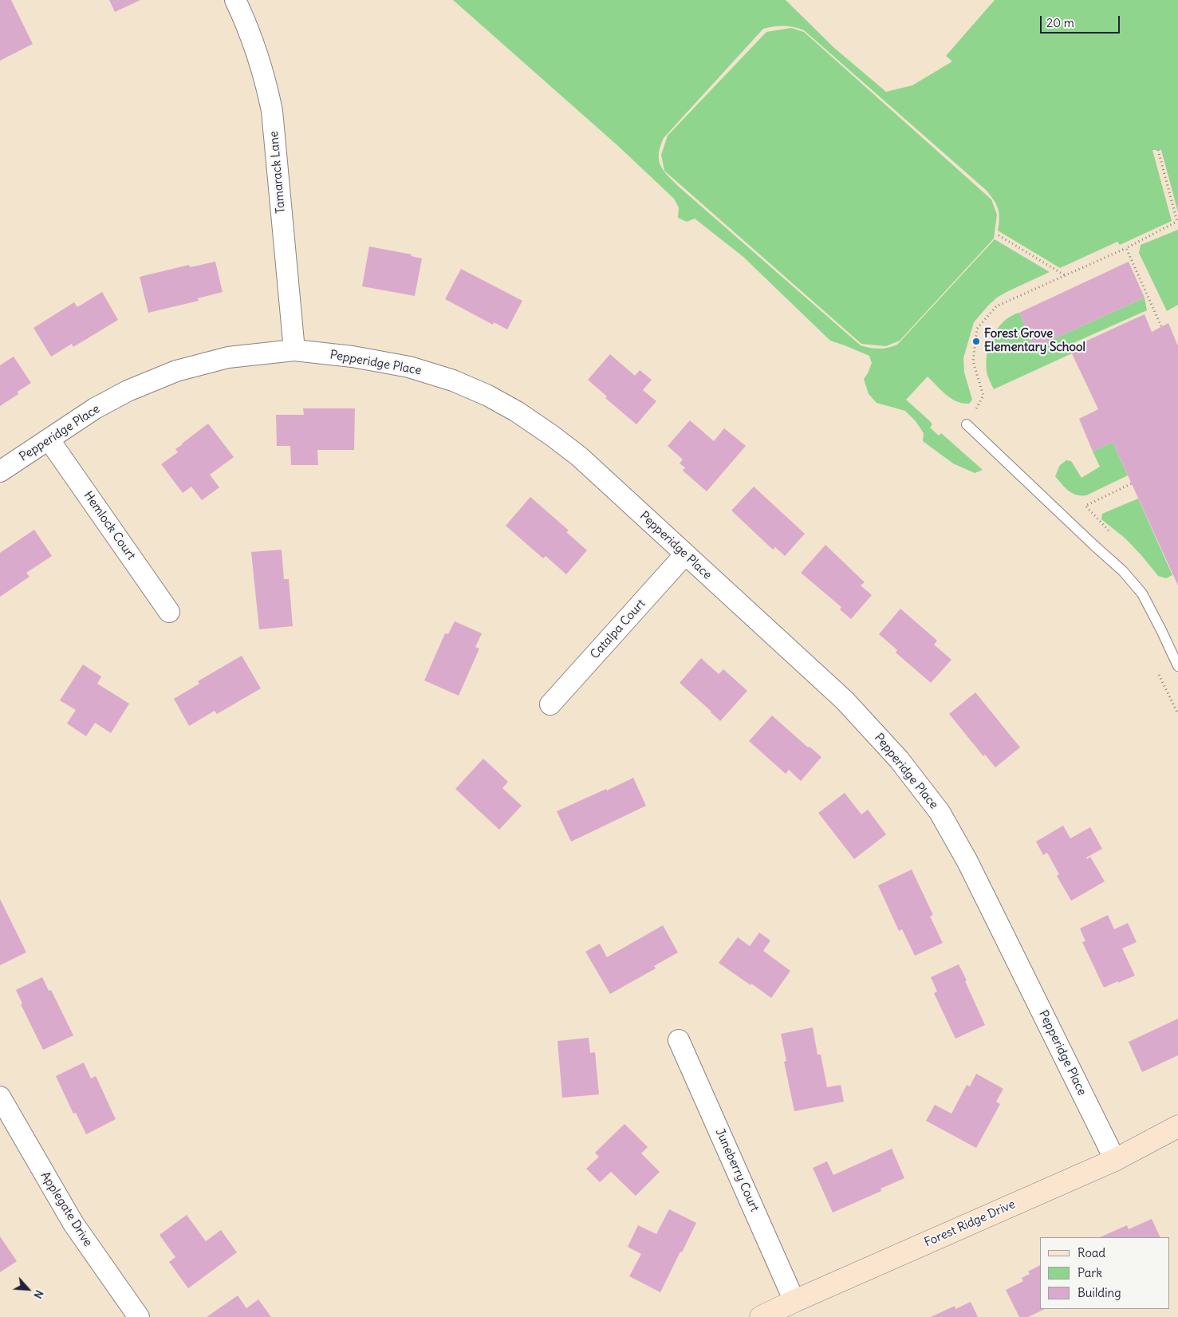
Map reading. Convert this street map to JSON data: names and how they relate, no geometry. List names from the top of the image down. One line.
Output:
{"streets":{"street":["Tamarack Lane","Pepperidge Place","Hemlock Court","Catalpa Court","Juneberry Court","Applegate Drive","Forest Ridge Drive"]},"crossings":[["Tamarack Lane","Pepperidge Place"],["Pepperidge Place","Hemlock Court"],["Pepperidge Place","Catalpa Court"],["Pepperidge Place","Forest Ridge Drive"],["Juneberry Court","Forest Ridge Drive"]],"places":["Forest Grove Elementary School"],"legend":["Road","Park","Building"],"scale_bar":"20 m","north":"bottom right"}
